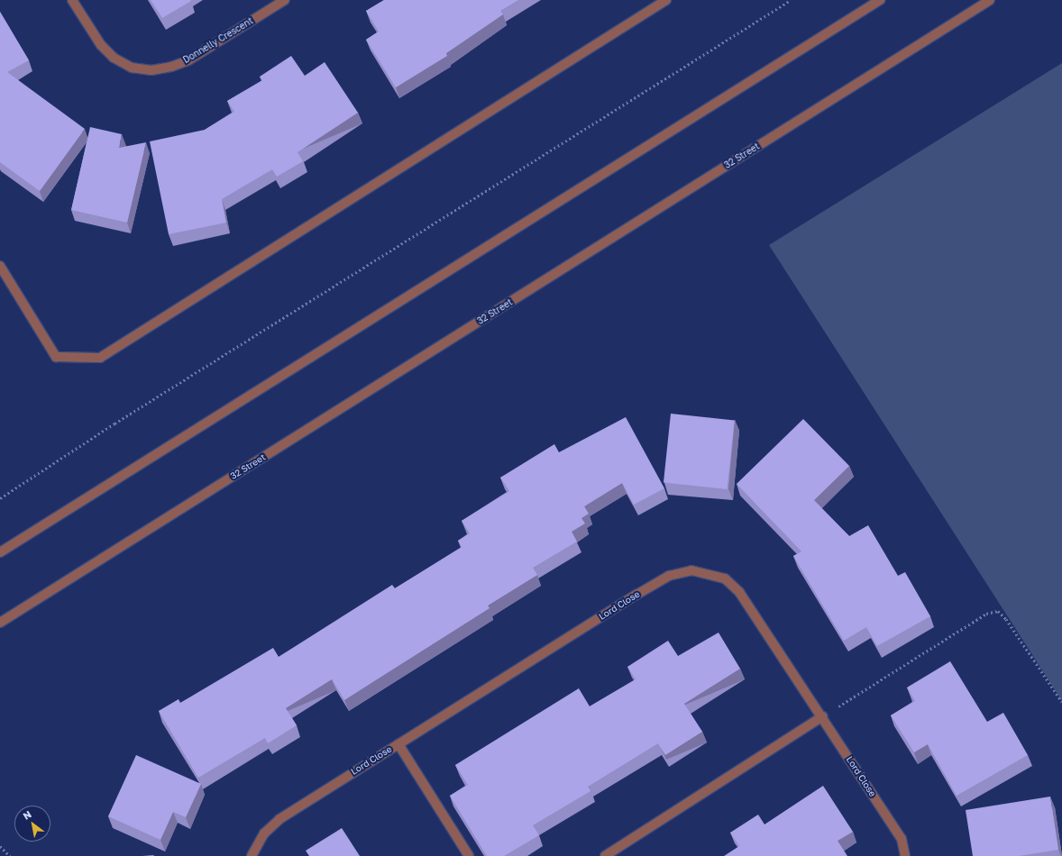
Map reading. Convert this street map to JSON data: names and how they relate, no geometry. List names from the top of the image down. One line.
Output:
{"streets":{"street":["Donnelly Crescent","32 Street","Lord Close"]},"north":"top left"}
